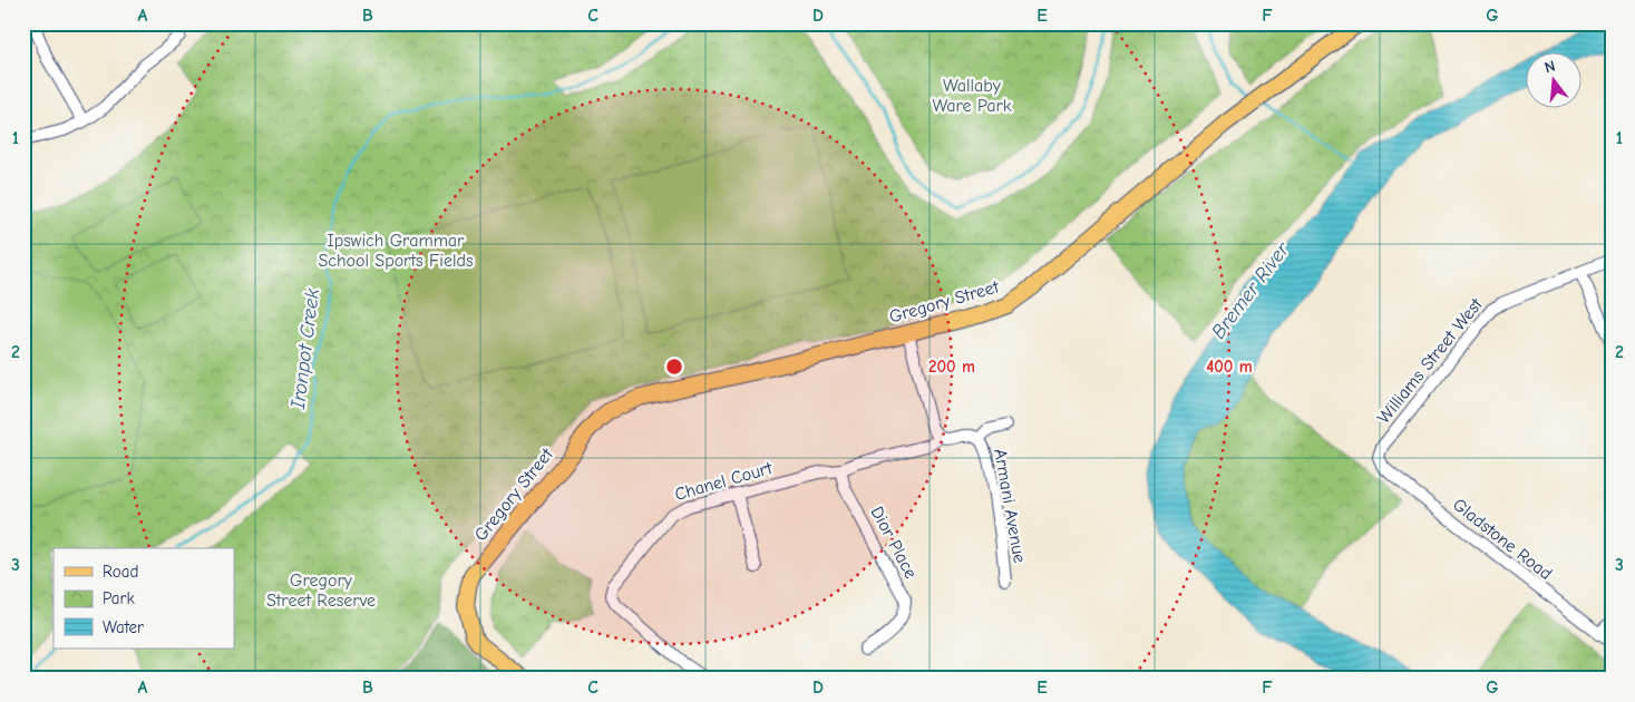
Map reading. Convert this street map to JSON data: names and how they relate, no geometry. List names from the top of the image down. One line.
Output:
{"streets":{"main road":["Gregory Street"],"street":["Williams Street West","Chanel Court","Armani Avenue","Gladstone Road","Dior Place"]},"crossings":[["Williams Street West","Gladstone Road"],["Chanel Court","Armani Avenue"],["Chanel Court","Dior Place"]],"water":["Bremer River","Ironpot Creek"],"parks":["Wallaby Ware Park","Ipswich Grammar School Sports Fields","Gregory Street Reserve"],"legend":["Road","Park","Water"],"north":"top","grid":{"columns":["A","B","C","D","E","F","G"],"rows":["1","2","3"]},"rings":["200 m","400 m"]}
